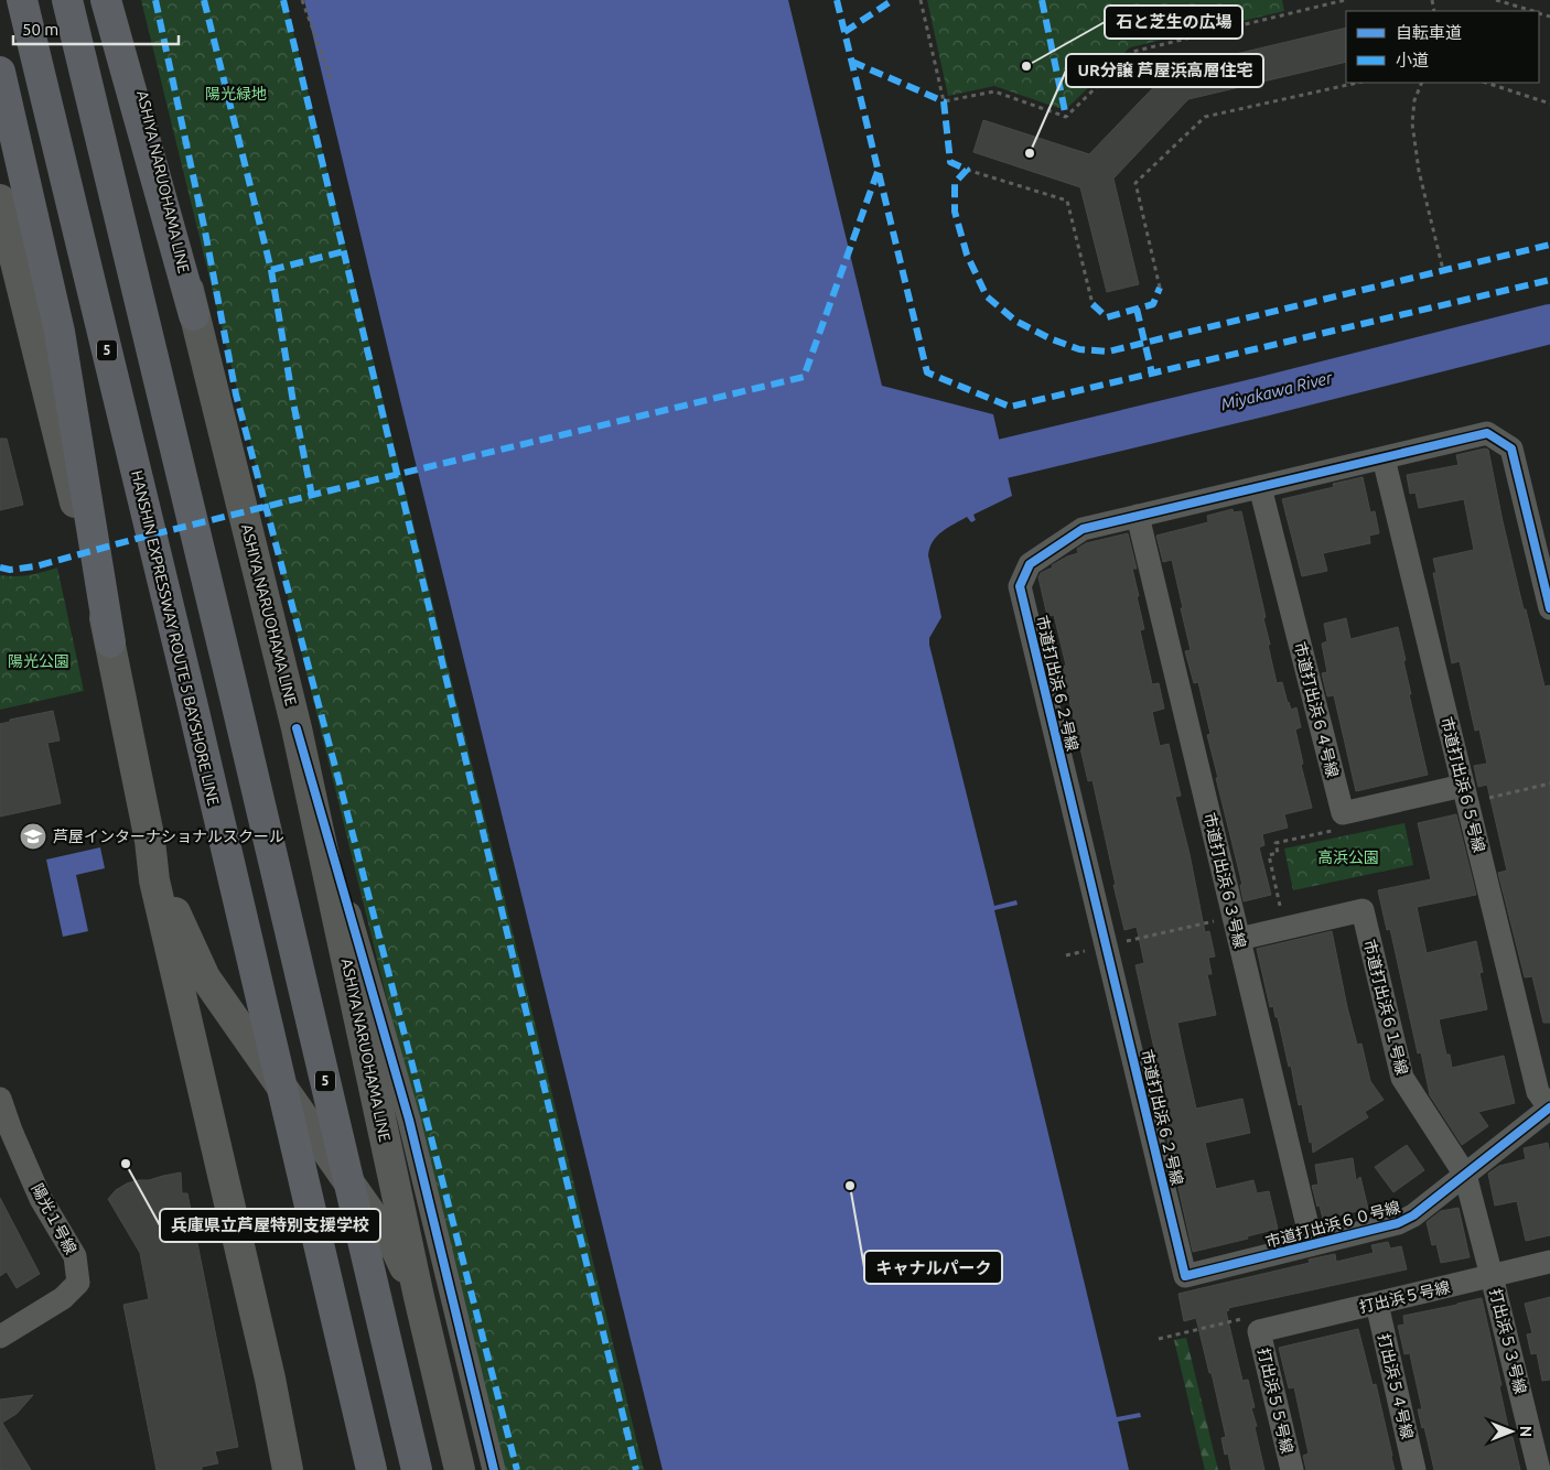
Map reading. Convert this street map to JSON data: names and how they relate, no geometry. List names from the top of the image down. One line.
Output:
{"streets":{"highway":["5","HANSHIN EXPRESSWAY ROUTE 5 BAYSHORE LINE"],"main road":["ASHIYA NARUOHAMA LINE"],"street":["市道打出浜６２号線","市道打出浜６４号線","市道打出浜６５号線","市道打出浜６３号線","市道打出浜６１号線","陽光１号線","市道打出浜６０号線","打出浜５号線","打出浜５３号線","打出浜５４号線","打出浜５５号線"]},"crossings":[["市道打出浜６２号線","市道打出浜６４号線"],["市道打出浜６２号線","市道打出浜６５号線"],["市道打出浜６２号線","市道打出浜６３号線"],["市道打出浜６２号線","市道打出浜６０号線"],["市道打出浜６４号線","市道打出浜６５号線"],["市道打出浜６５号線","市道打出浜６０号線"],["市道打出浜６３号線","市道打出浜６１号線"],["市道打出浜６３号線","市道打出浜６０号線"],["市道打出浜６１号線","市道打出浜６０号線"],["市道打出浜６１号線","打出浜５号線"],["市道打出浜６１号線","打出浜５３号線"],["打出浜５号線","打出浜５３号線"],["打出浜５号線","打出浜５４号線"],["打出浜５号線","打出浜５５号線"]],"water":["Miyakawa River"],"parks":["陽光緑地","陽光公園","高浜公園"],"places":{"other":["石と芝生の広場","UR分譲 芦屋浜高層住宅","兵庫県立芦屋特別支援学校","キャナルパーク"],"school or university":["芦屋インターナショナルスクール"]},"legend":["自転車道","小道"],"scale_bar":"50 m","north":"right"}
